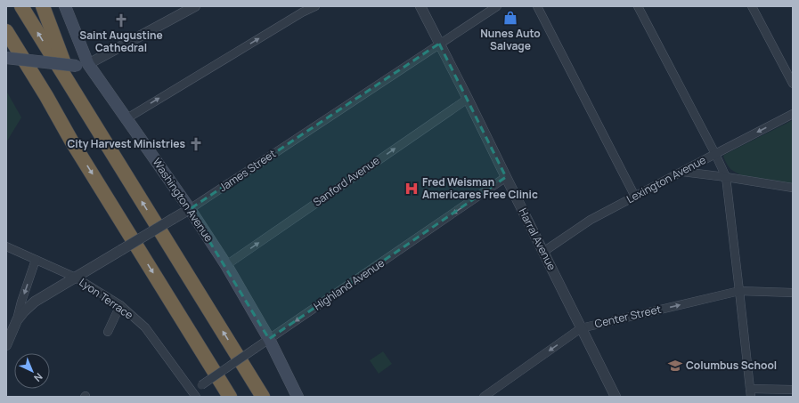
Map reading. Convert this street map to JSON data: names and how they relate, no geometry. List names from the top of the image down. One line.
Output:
{"streets":{"main road":["Washington Avenue"],"street":["James Street","Lexington Avenue","Sanford Avenue","Harral Avenue","Highland Avenue","Lyon Terrace","Center Street"]},"crossings":[["James Street","Washington Avenue"],["James Street","Harral Avenue"],["James Street","Lyon Terrace"],["Lexington Avenue","Harral Avenue"],["Sanford Avenue","Washington Avenue"],["Sanford Avenue","Harral Avenue"],["Washington Avenue","Highland Avenue"],["Harral Avenue","Highland Avenue"],["Harral Avenue","Center Street"],["Highland Avenue","Lyon Terrace"]],"one_way":["Sanford Avenue","Highland Avenue"],"places":{"shop":["Nunes Auto Salvage"],"church":["Saint Augustine Cathedral","City Harvest Ministries"],"hospital":["Fred Weisman Americares Free Clinic"],"school or university":["Columbus School"]},"north":"bottom right"}
